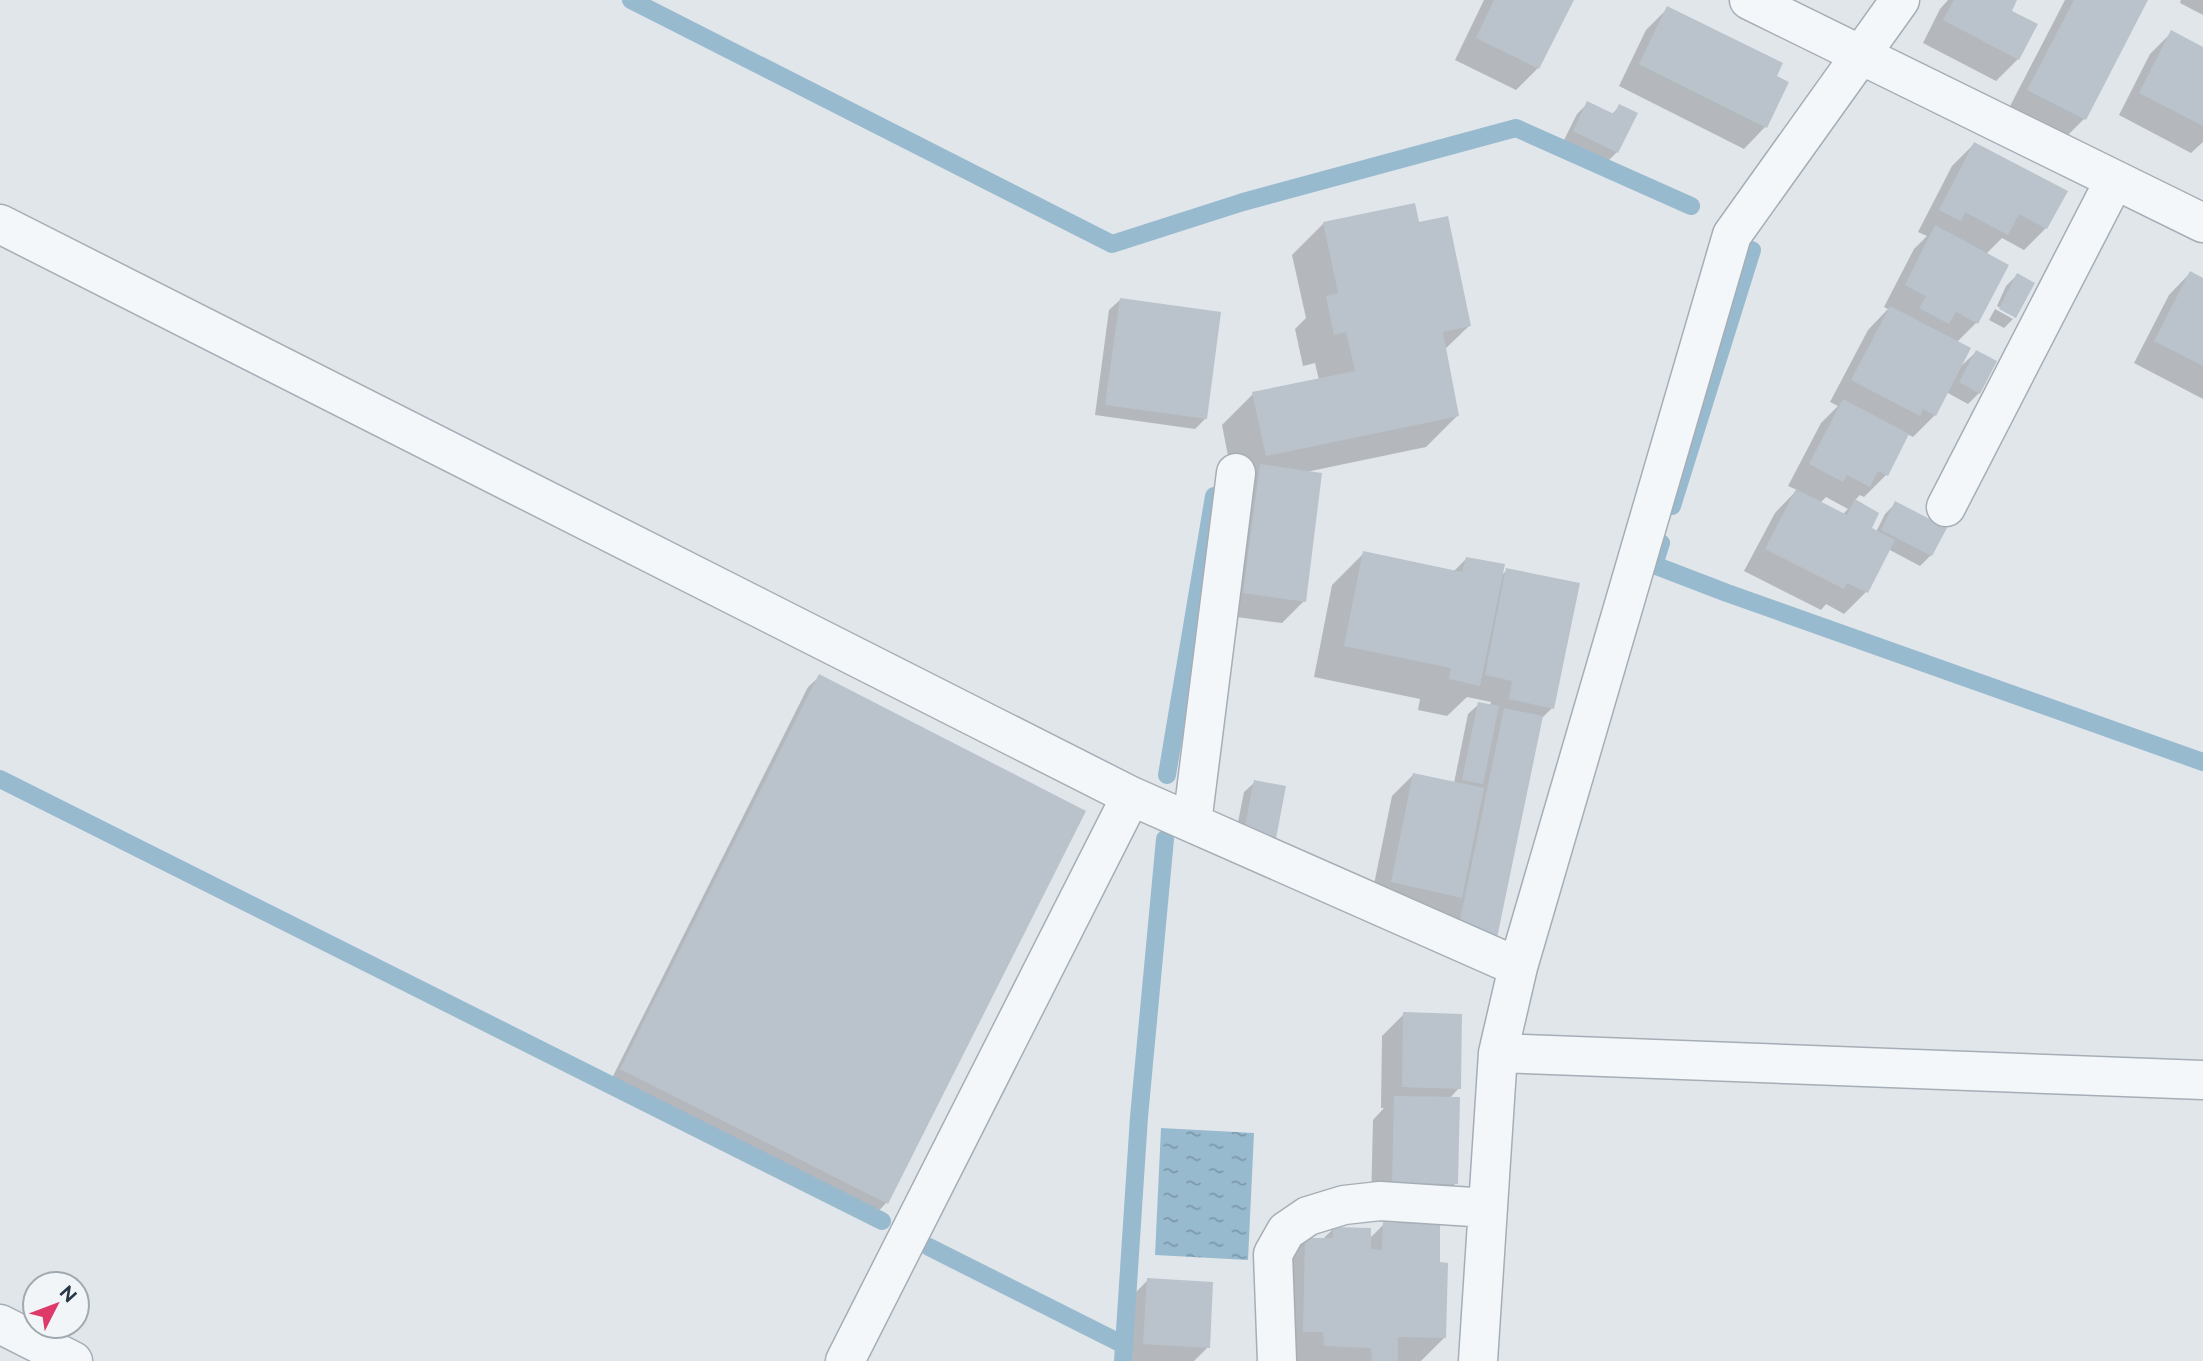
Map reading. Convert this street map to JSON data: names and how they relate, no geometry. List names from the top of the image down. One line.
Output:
{"north":"top right"}
